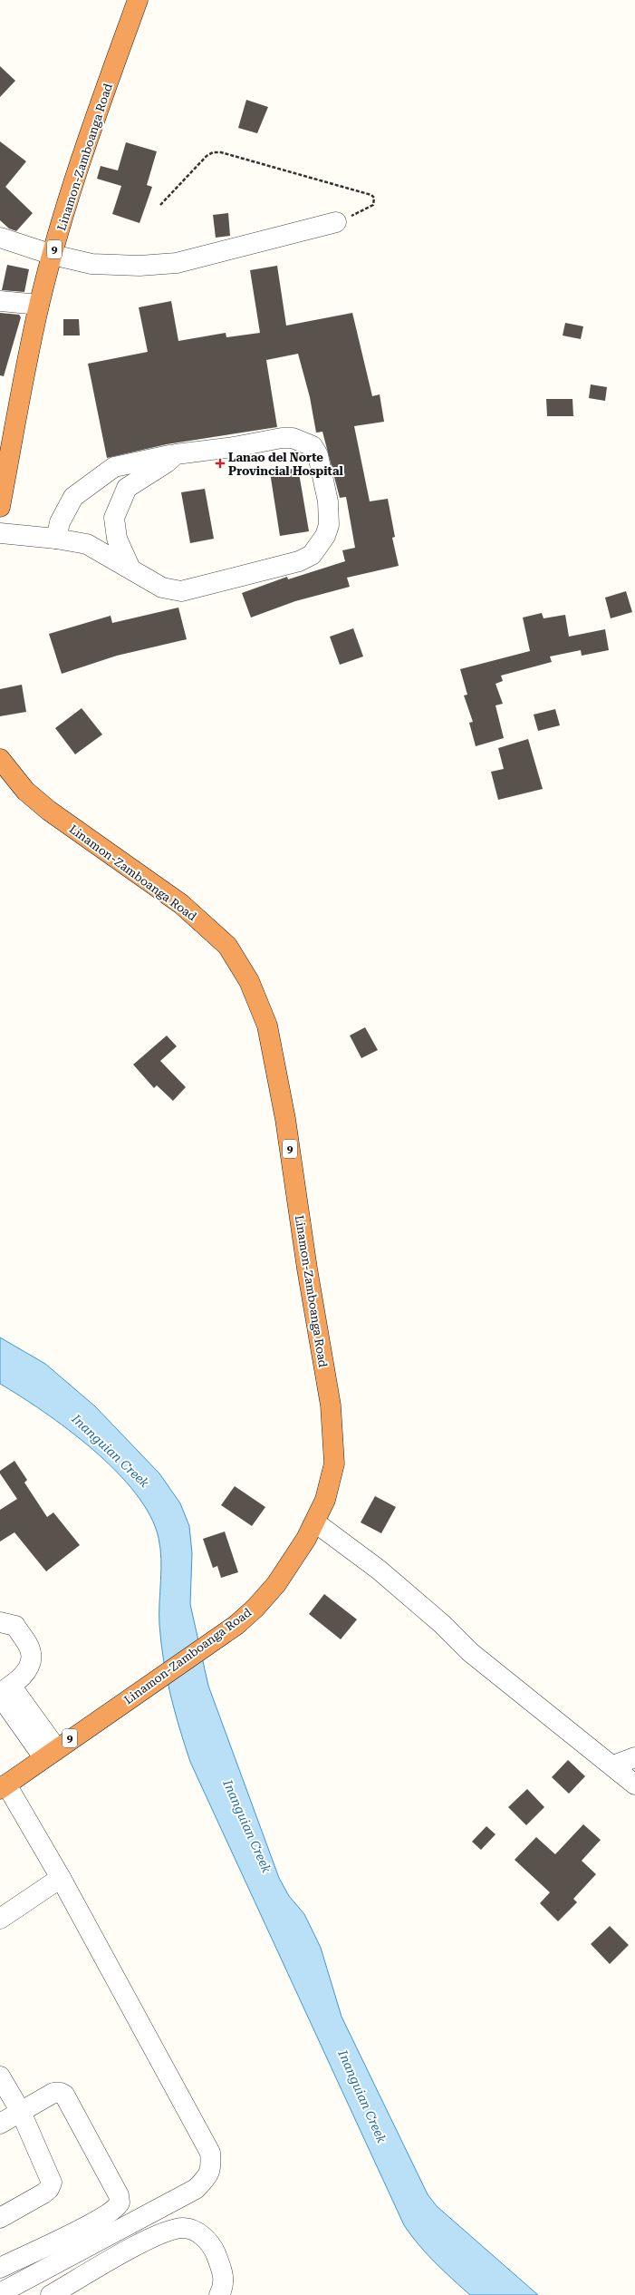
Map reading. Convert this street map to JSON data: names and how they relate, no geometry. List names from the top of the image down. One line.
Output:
{"streets":{"highway":["Linamon-Zamboanga Road","9"]},"water":["Inanguian Creek"],"places":{"health":["Lanao del Norte Provincial Hospital"]}}
